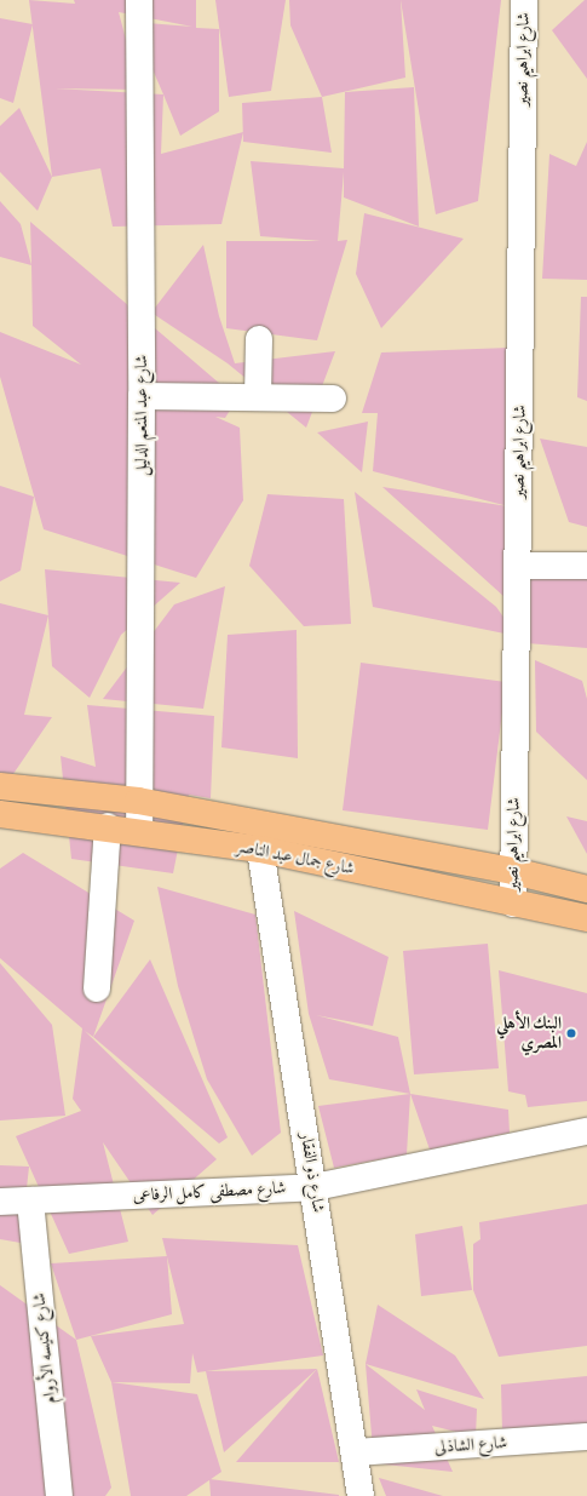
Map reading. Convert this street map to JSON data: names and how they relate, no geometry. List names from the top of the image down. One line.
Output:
{"streets":{"main road":["شارع جمال عبد الناصر"],"street":["شارع ابراهيم نصير","شارع عبد المنعم الدليل","شارع ذو الفقار","شارع مصطفى كامل الرفاعى","شارع كنيسه الأروام","شارع الشاذلى"]},"crossings":[["شارع ابراهيم نصير","شارع جمال عبد الناصر"],["شارع عبد المنعم الدليل","شارع جمال عبد الناصر"],["شارع جمال عبد الناصر","شارع ذو الفقار"],["شارع ذو الفقار","شارع مصطفى كامل الرفاعى"],["شارع ذو الفقار","شارع الشاذلى"],["شارع مصطفى كامل الرفاعى","شارع كنيسه الأروام"]],"places":["البنك الأهلي المصري"]}
